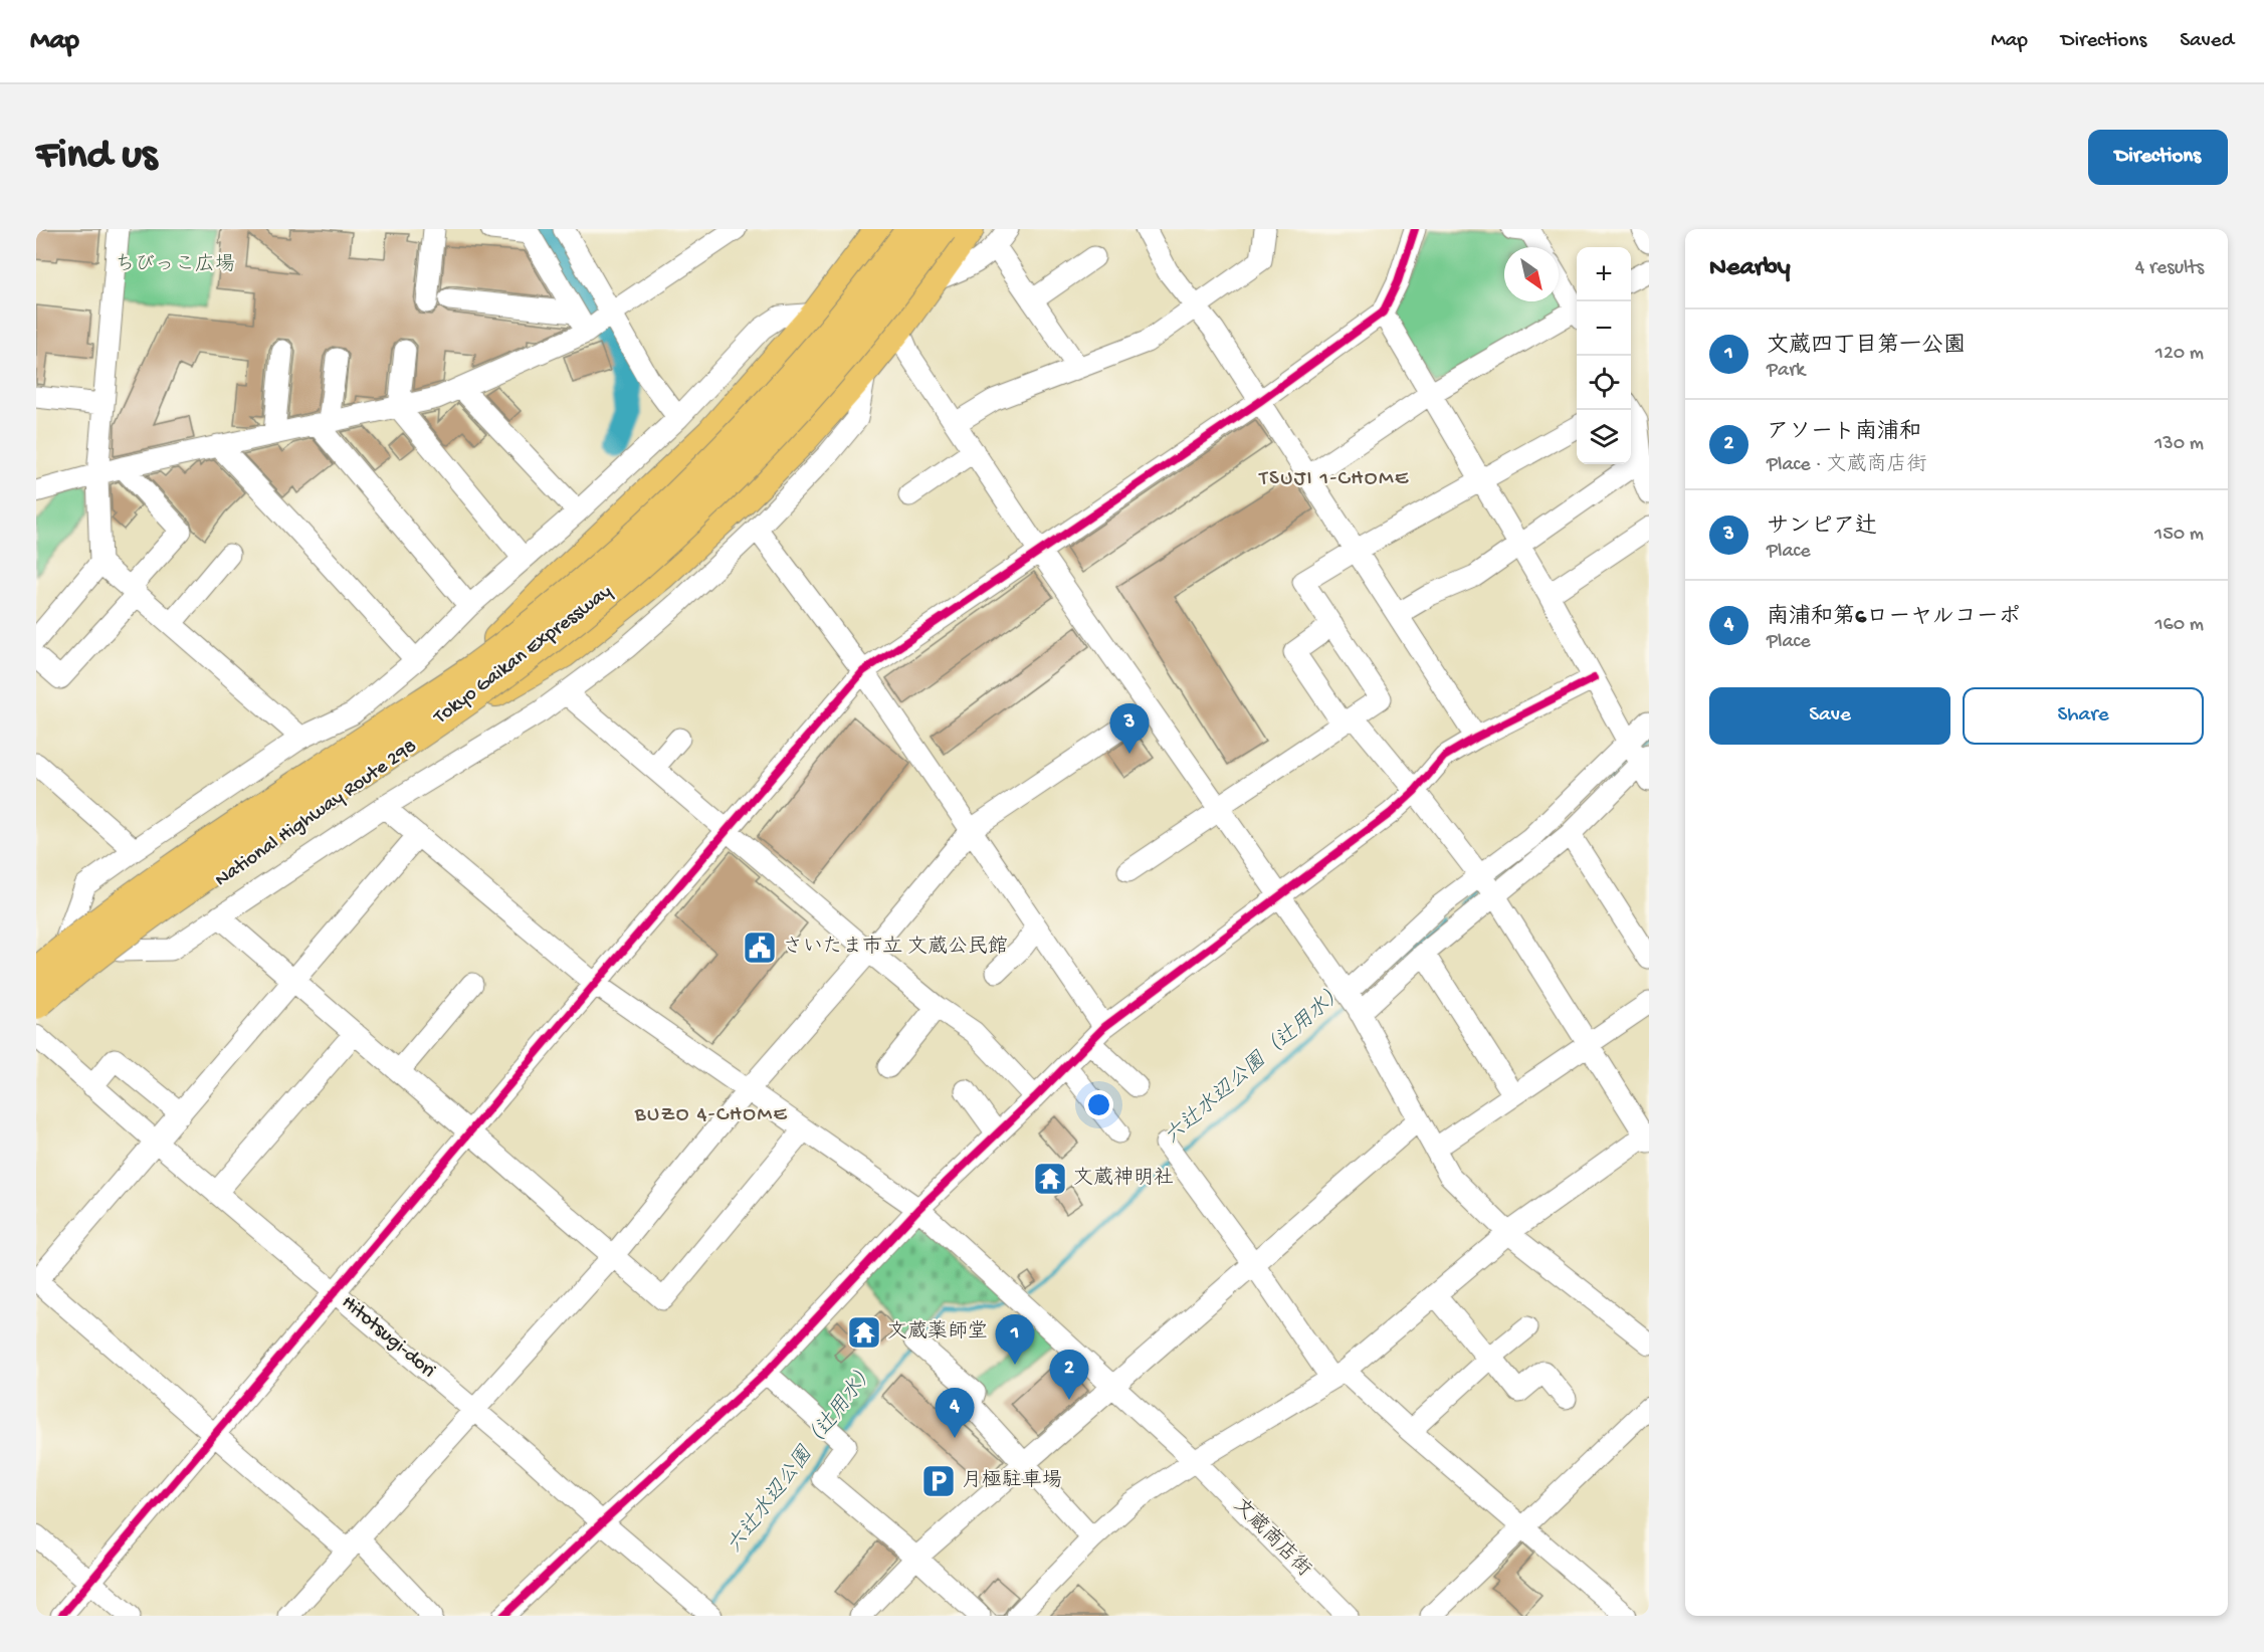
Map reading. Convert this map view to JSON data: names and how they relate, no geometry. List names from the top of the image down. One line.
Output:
{"streets":{"highway":["Tokyo Gaikan Expressway","National Highway Route 298"],"street":["Hitotsugi-dori","文蔵商店街"]},"crossings":[["Tokyo Gaikan Expressway","National Highway Route 298"]],"districts":["TSUJI 1-CHOME","BUZO 4-CHOME"],"water":["六辻水辺公園（辻用水）"],"parks":["ちびっこ広場"],"places":{"public building":["さいたま市立 文蔵公民館"],"temple":["文蔵神明社","文蔵薬師堂"],"parking":["月極駐車場"]},"north":"bottom right","page":{"header":"Map","nav":["Map","Directions","Saved"],"buttons":["Directions",["Save","Share"]],"title":"Find us","heading":["Nearby","4 results"],"map_buttons":["+","−"],"list":[{"mark":"1","name":"文蔵四丁目第一公園","note":"Park","value":"120 m"},{"mark":"2","name":"アソート南浦和","note":"Place · 文蔵商店街","value":"130 m"},{"mark":"3","name":"サンピア辻","note":"Place","value":"150 m"},{"mark":"4","name":"南浦和第6ローヤルコーポ","note":"Place","value":"160 m"}],"pins":["3","1","2","4"]}}
